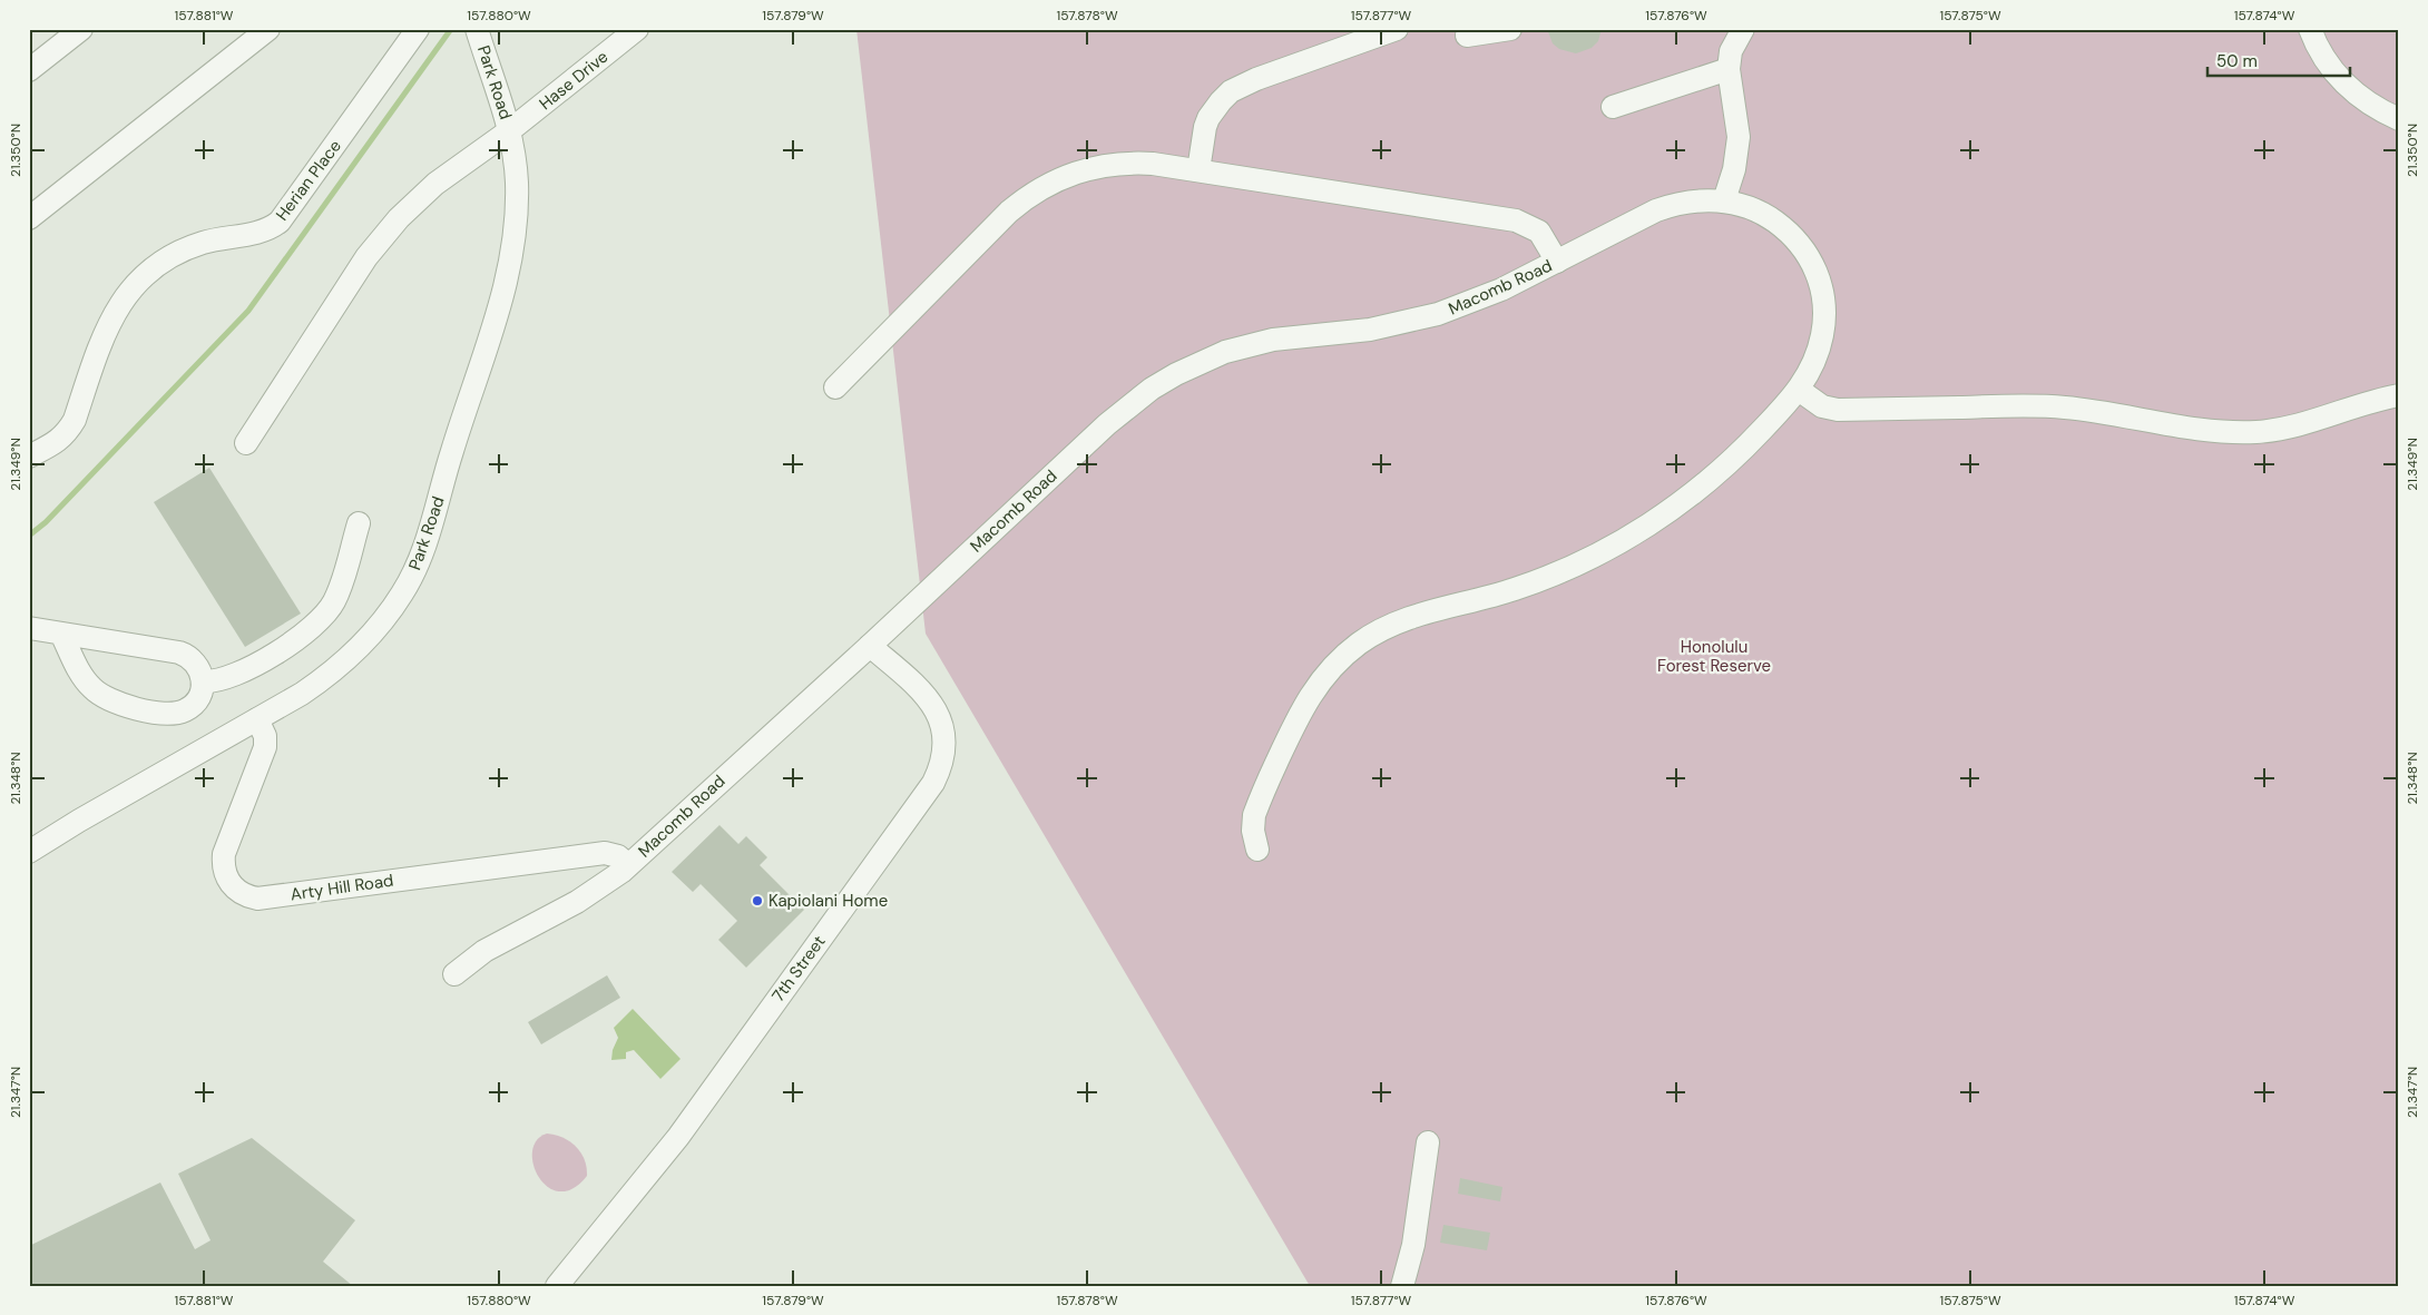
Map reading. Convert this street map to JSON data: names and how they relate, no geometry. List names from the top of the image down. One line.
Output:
{"streets":{"street":["Hase Drive","Park Road","Herian Place","Macomb Road","Arty Hill Road","7th Street"]},"crossings":[["Hase Drive","Park Road"],["Park Road","Arty Hill Road"],["Macomb Road","Arty Hill Road"],["Macomb Road","7th Street"]],"parks":["Honolulu Forest Reserve"],"places":["Kapiolani Home"],"scale_bar":"50 m","coordinates":["157.881°W","157.880°W","157.879°W","157.878°W","157.877°W","157.876°W","157.875°W","157.874°W","21.350°N","21.349°N","21.348°N","21.347°N"]}
